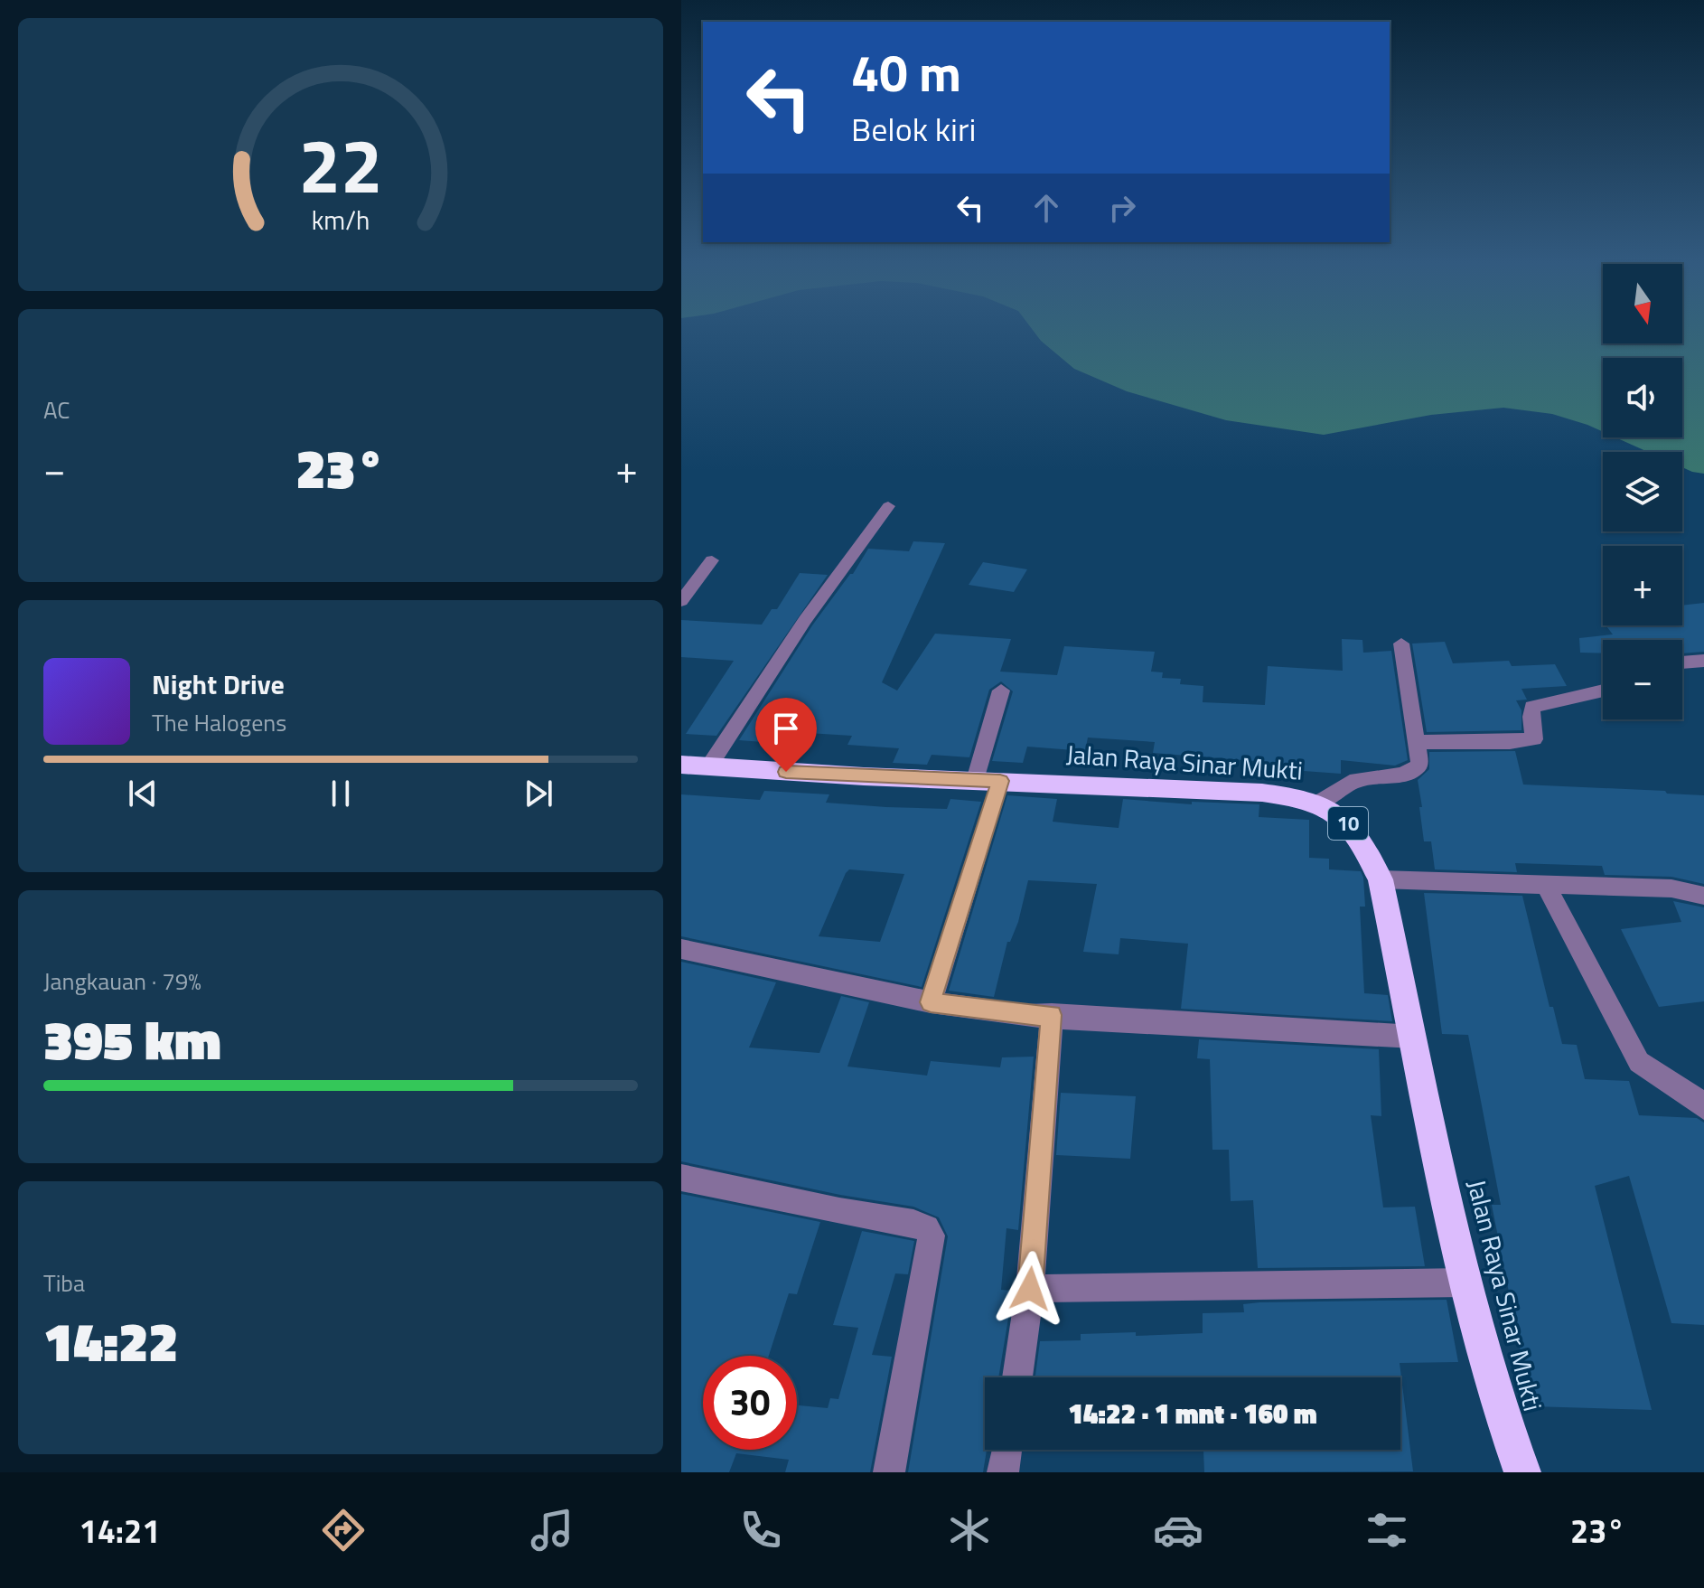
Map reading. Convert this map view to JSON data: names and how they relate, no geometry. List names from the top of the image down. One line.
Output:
{"streets":{"highway":["Jalan Raya Sinar Mukti","10"]},"north":"bottom","page":{"turn":["40 m","Belok kiri"],"map_buttons":["+","−"],"tile":["AC",["Jangkauan · 79%","395 km"],["Tiba","14:22"]],"heat":["−","23°","+"],"song":["Night Drive","The Halogens"],"limit":"30","trip":"14:22 · 1 mnt · 160 m","tabs":["14:21","23°"],"gauge":["22","km/h"]}}
